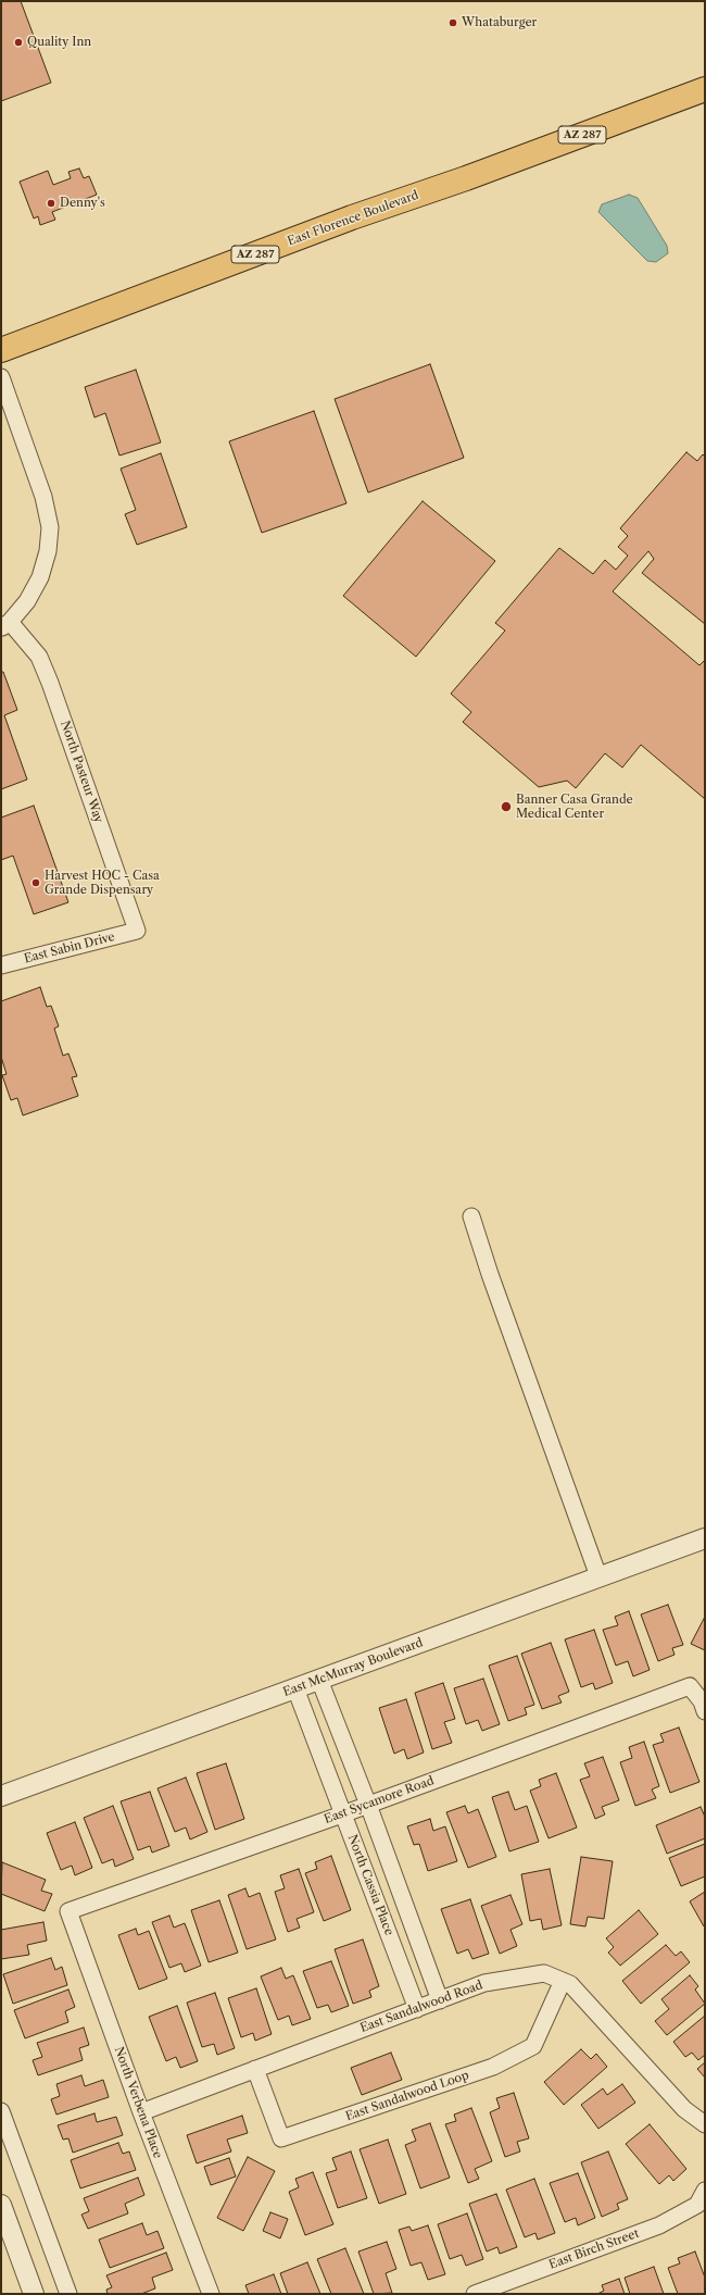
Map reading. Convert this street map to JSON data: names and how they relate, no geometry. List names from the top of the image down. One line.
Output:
{"streets":{"main road":["AZ 287","East Florence Boulevard"],"street":["North Pasteur Way","East Sabin Drive","East McMurray Boulevard","East Sycamore Road","North Cassia Place","East Sandalwood Road","East Sandalwood Loop","North Verbena Place","East Birch Street"]},"crossings":[["North Pasteur Way","East Sabin Drive"],["East McMurray Boulevard","North Cassia Place"],["East Sycamore Road","North Cassia Place"],["East Sycamore Road","North Verbena Place"],["North Cassia Place","East Sandalwood Road"],["East Sandalwood Road","East Sandalwood Loop"],["East Sandalwood Road","North Verbena Place"]],"places":["Whataburger","Quality Inn","Denny's","Banner Casa Grande Medical Center","Harvest HOC - Casa Grande Dispensary"]}
